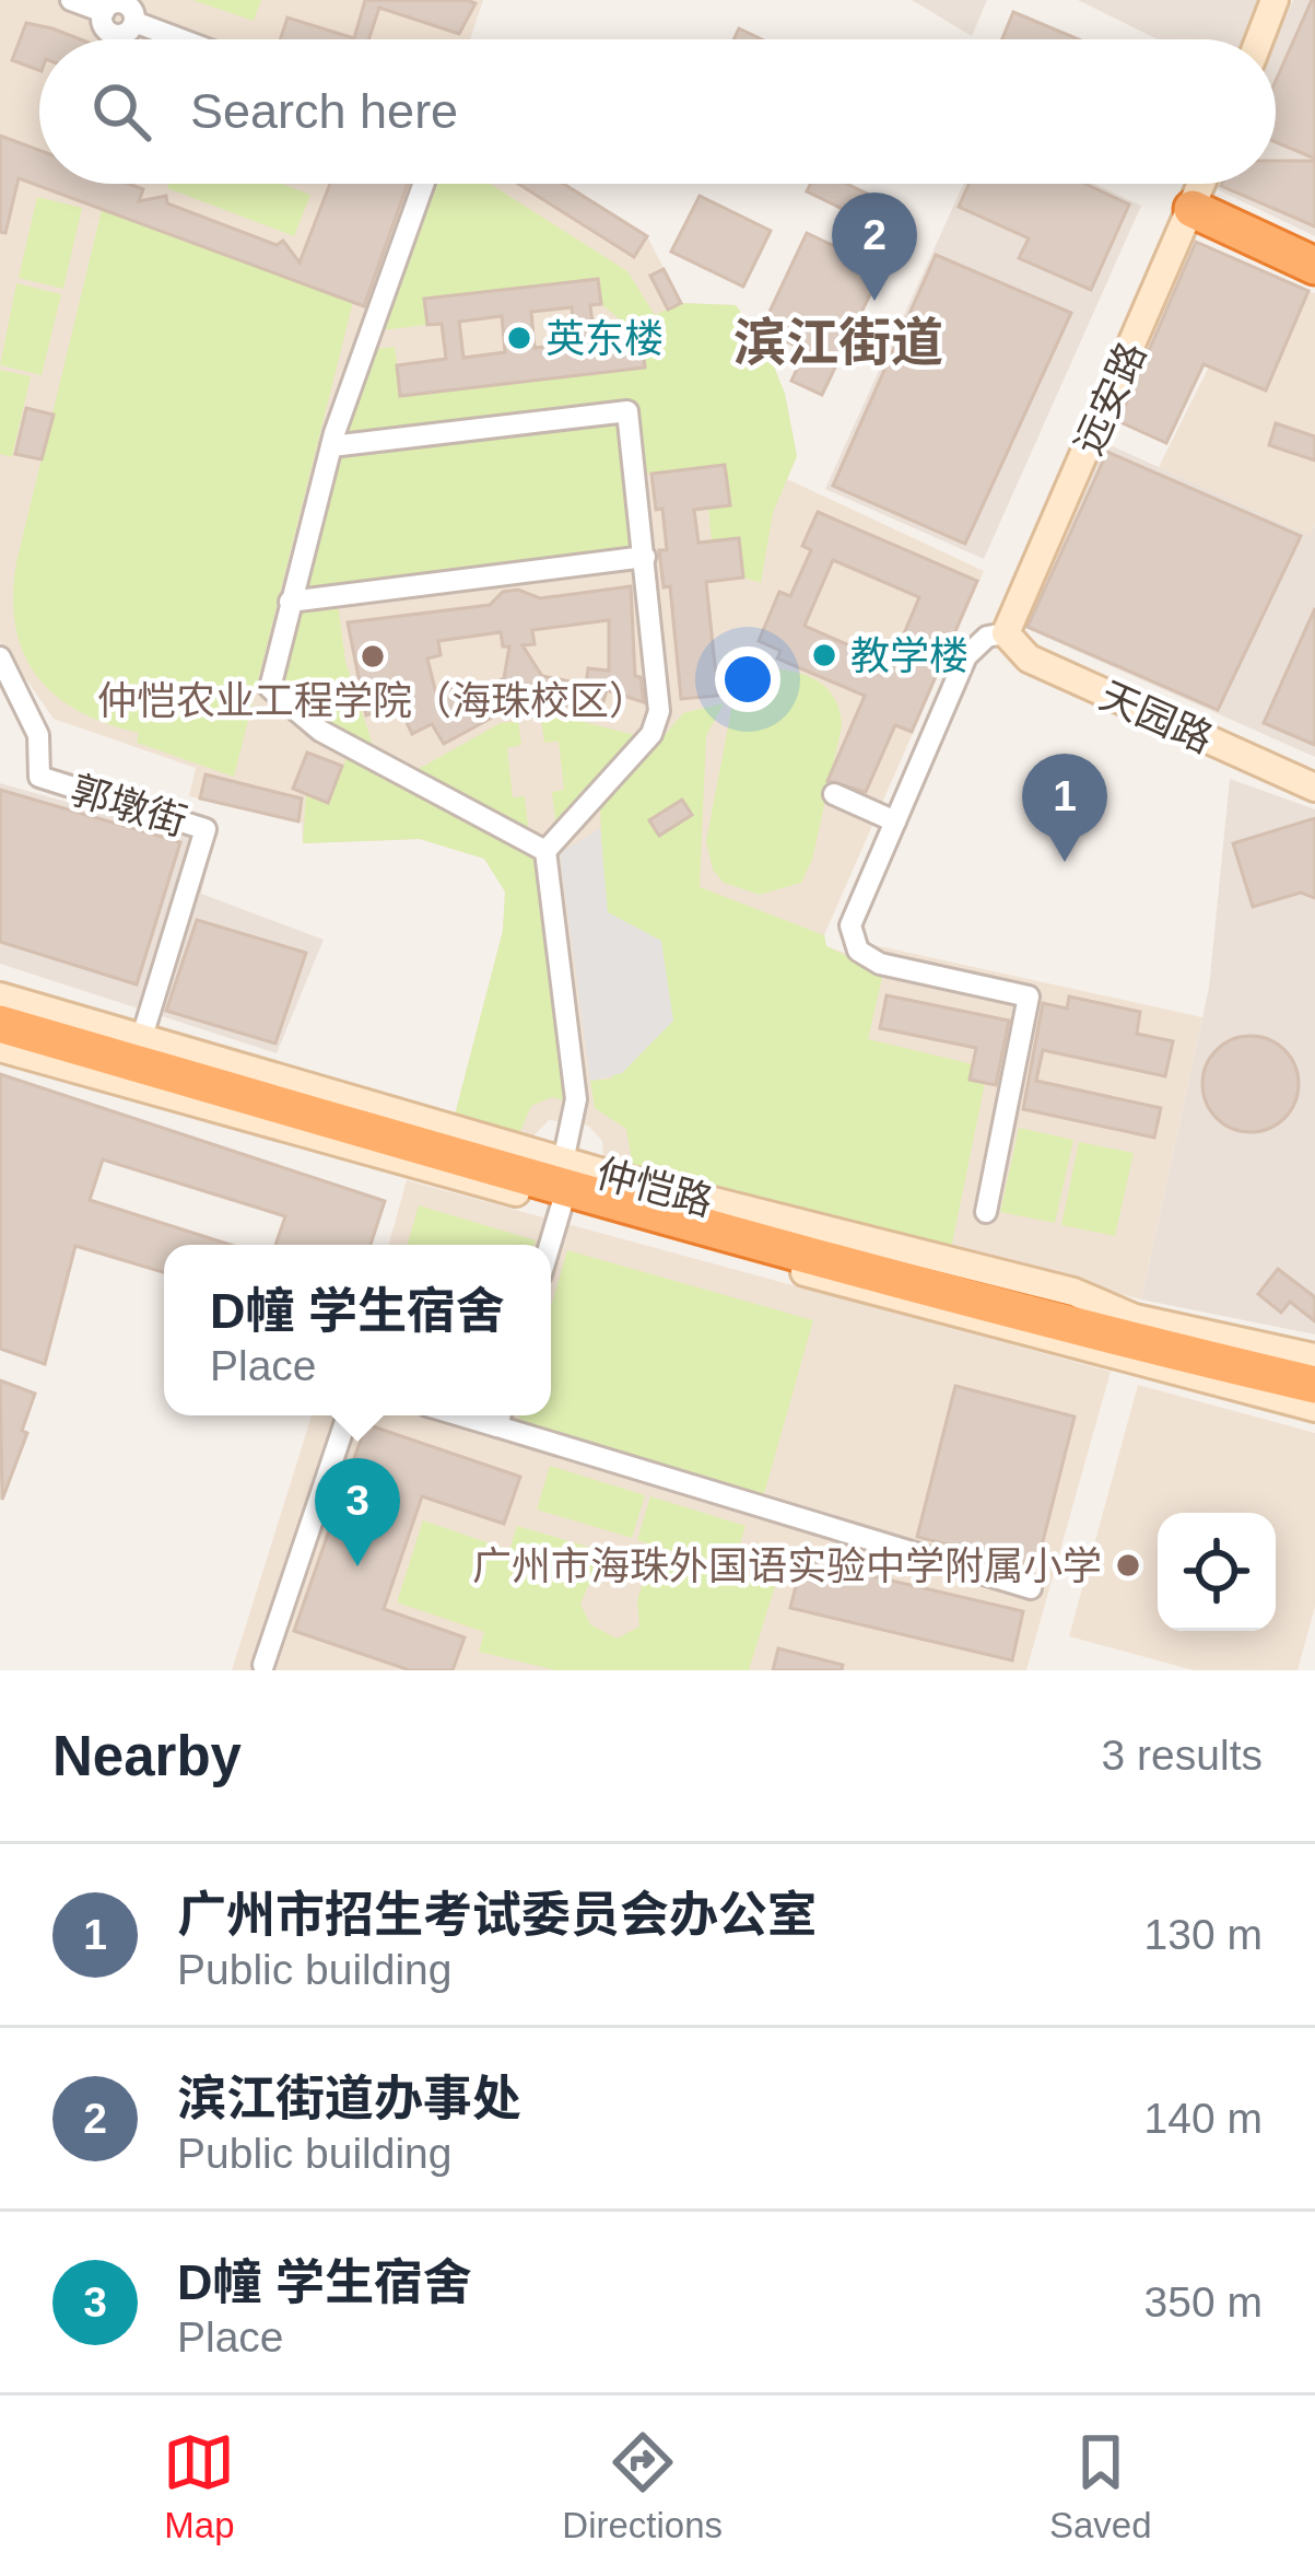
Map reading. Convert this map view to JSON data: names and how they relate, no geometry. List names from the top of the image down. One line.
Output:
{"streets":{"main road":["远安路","天园路","仲恺路"],"street":["郭墩街"]},"crossings":[["远安路","天园路"],["郭墩街","仲恺路"]],"districts":["滨江街道"],"places":["英东楼","教学楼","仲恺农业工程学院（海珠校区）","广州市海珠外国语实验中学附属小学"],"page":{"search":"Search here","pins":["2","1","3"],"popup":["D幢 学生宿舍","Place"],"heading":["Nearby","3 results"],"list":[{"mark":"1","name":"广州市招生考试委员会办公室","note":"Public building","value":"130 m"},{"mark":"2","name":"滨江街道办事处","note":"Public building","value":"140 m"},{"mark":"3","name":"D幢 学生宿舍","note":"Place","value":"350 m"}],"nav":["Map","Directions","Saved"]}}
